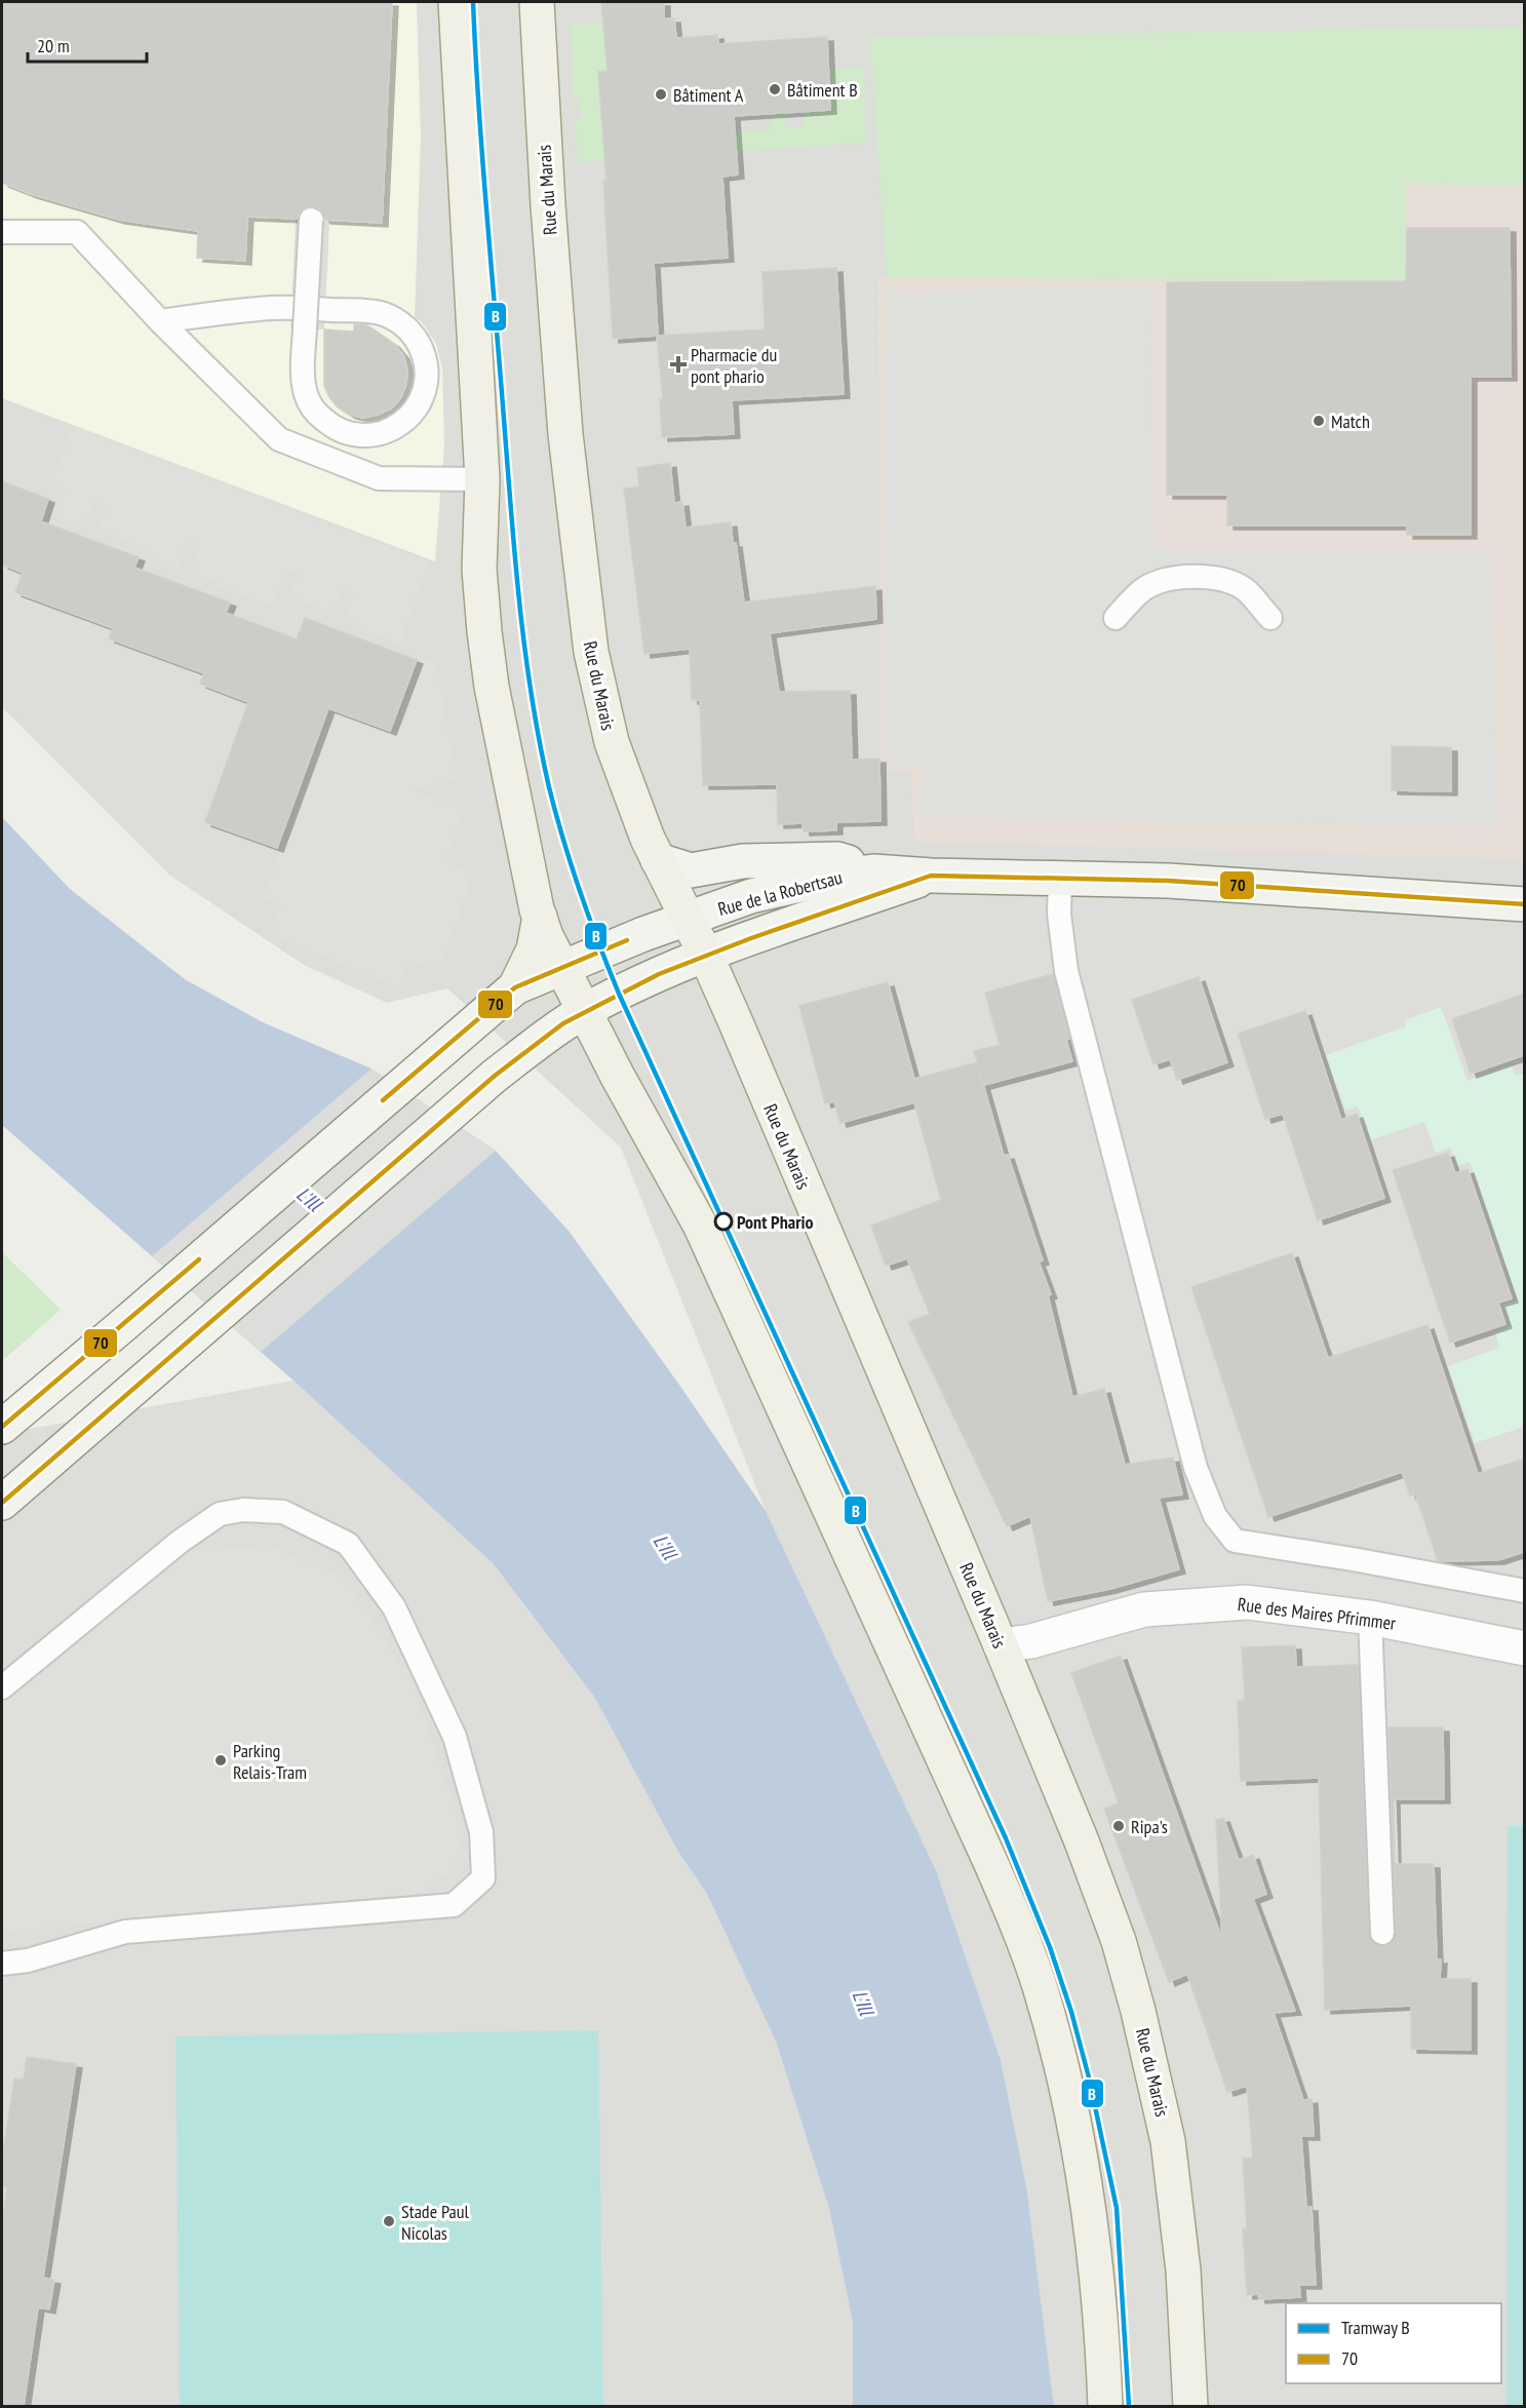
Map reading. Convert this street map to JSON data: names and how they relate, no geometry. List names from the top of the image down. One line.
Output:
{"streets":{"main road":["Rue du Marais","Rue de la Robertsau"],"street":["Rue des Maires Pfrimmer"]},"crossings":[["Rue du Marais","Rue de la Robertsau"],["Rue du Marais","Rue des Maires Pfrimmer"]],"water":["L'Ill"],"places":{"other":["Bâtiment B","Bâtiment A","Match","Pont Phario","Parking Relais-Tram","Ripa's","Stade Paul Nicolas"],"health":["Pharmacie du pont phario"]},"lines":["tram line B","transit line 70"],"legend":["Tramway B","70"],"scale_bar":"20 m"}
